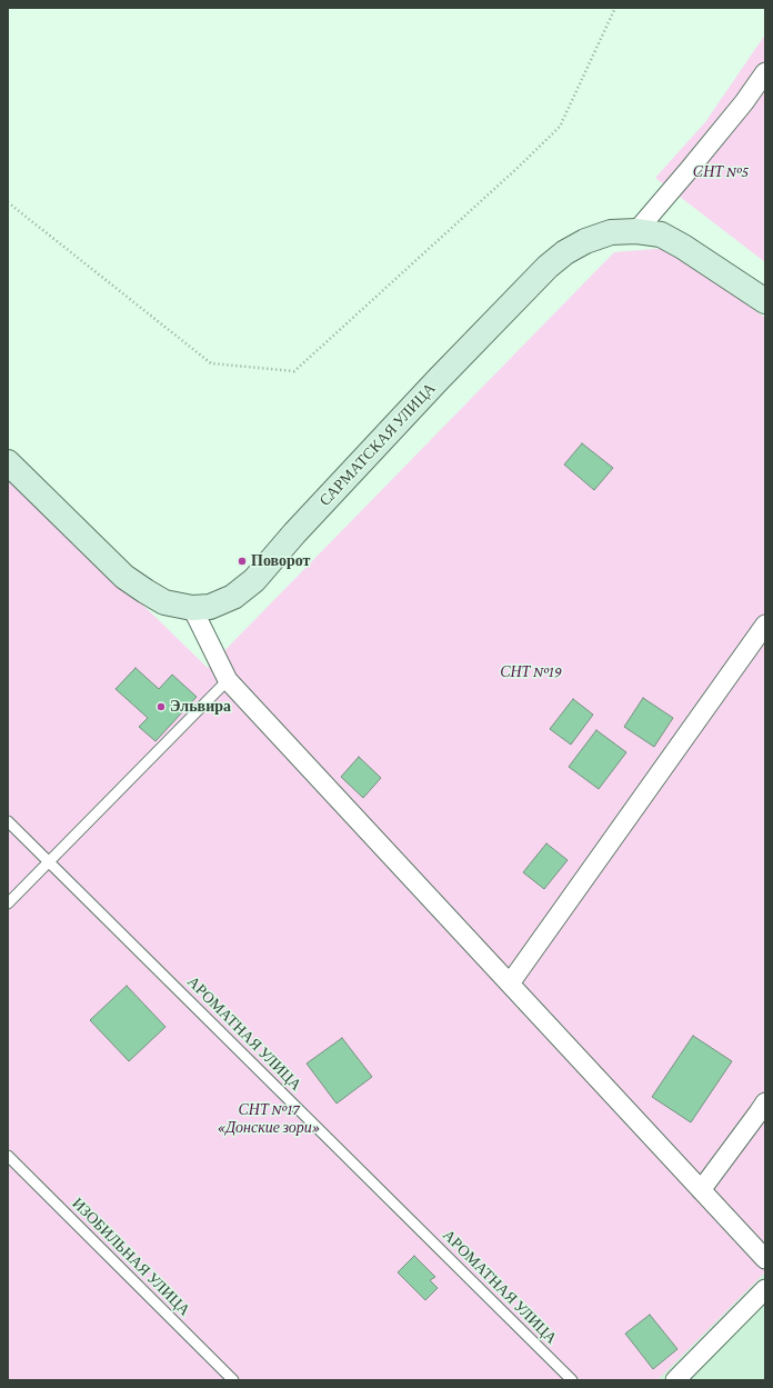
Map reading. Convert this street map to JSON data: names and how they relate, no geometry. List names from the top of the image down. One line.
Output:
{"streets":{"main road":["САРМАТСКАЯ УЛИЦА"],"lane":["АРОМАТНАЯ УЛИЦА","ИЗОБИЛЬНАЯ УЛИЦА"]},"parks":["СНТ №5","СНТ №19","СНТ №17 «Донские зори»"],"places":["Поворот","Эльвира"]}
